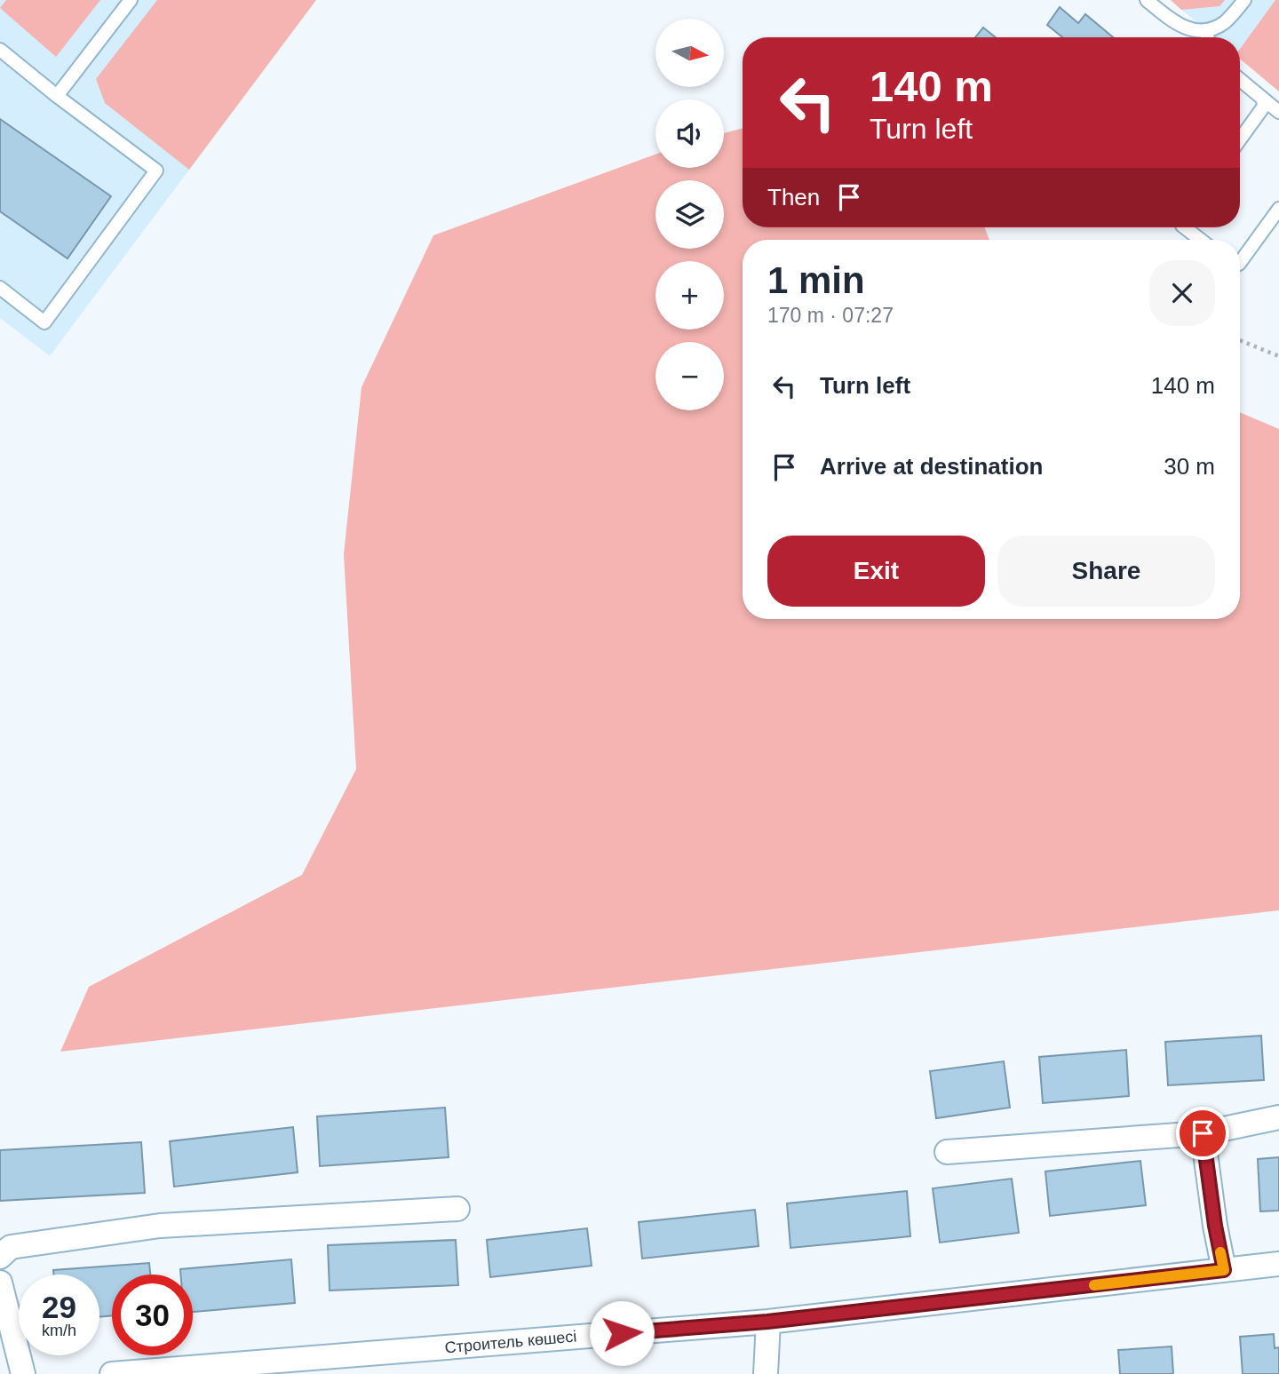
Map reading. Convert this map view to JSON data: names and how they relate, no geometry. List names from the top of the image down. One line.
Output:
{"streets":{"street":["Строитель көшесі"]},"north":"right","page":{"map_buttons":["+","−"],"turn":["140 m","Turn left"],"then":"Then","heading":["1 min","170 m · 07:27"],"list":[{"name":"Turn left","value":"140 m"},{"name":"Arrive at destination","value":"30 m"}],"buttons":["Exit","Share"],"speed":"29 km/h","limit":"30"}}
